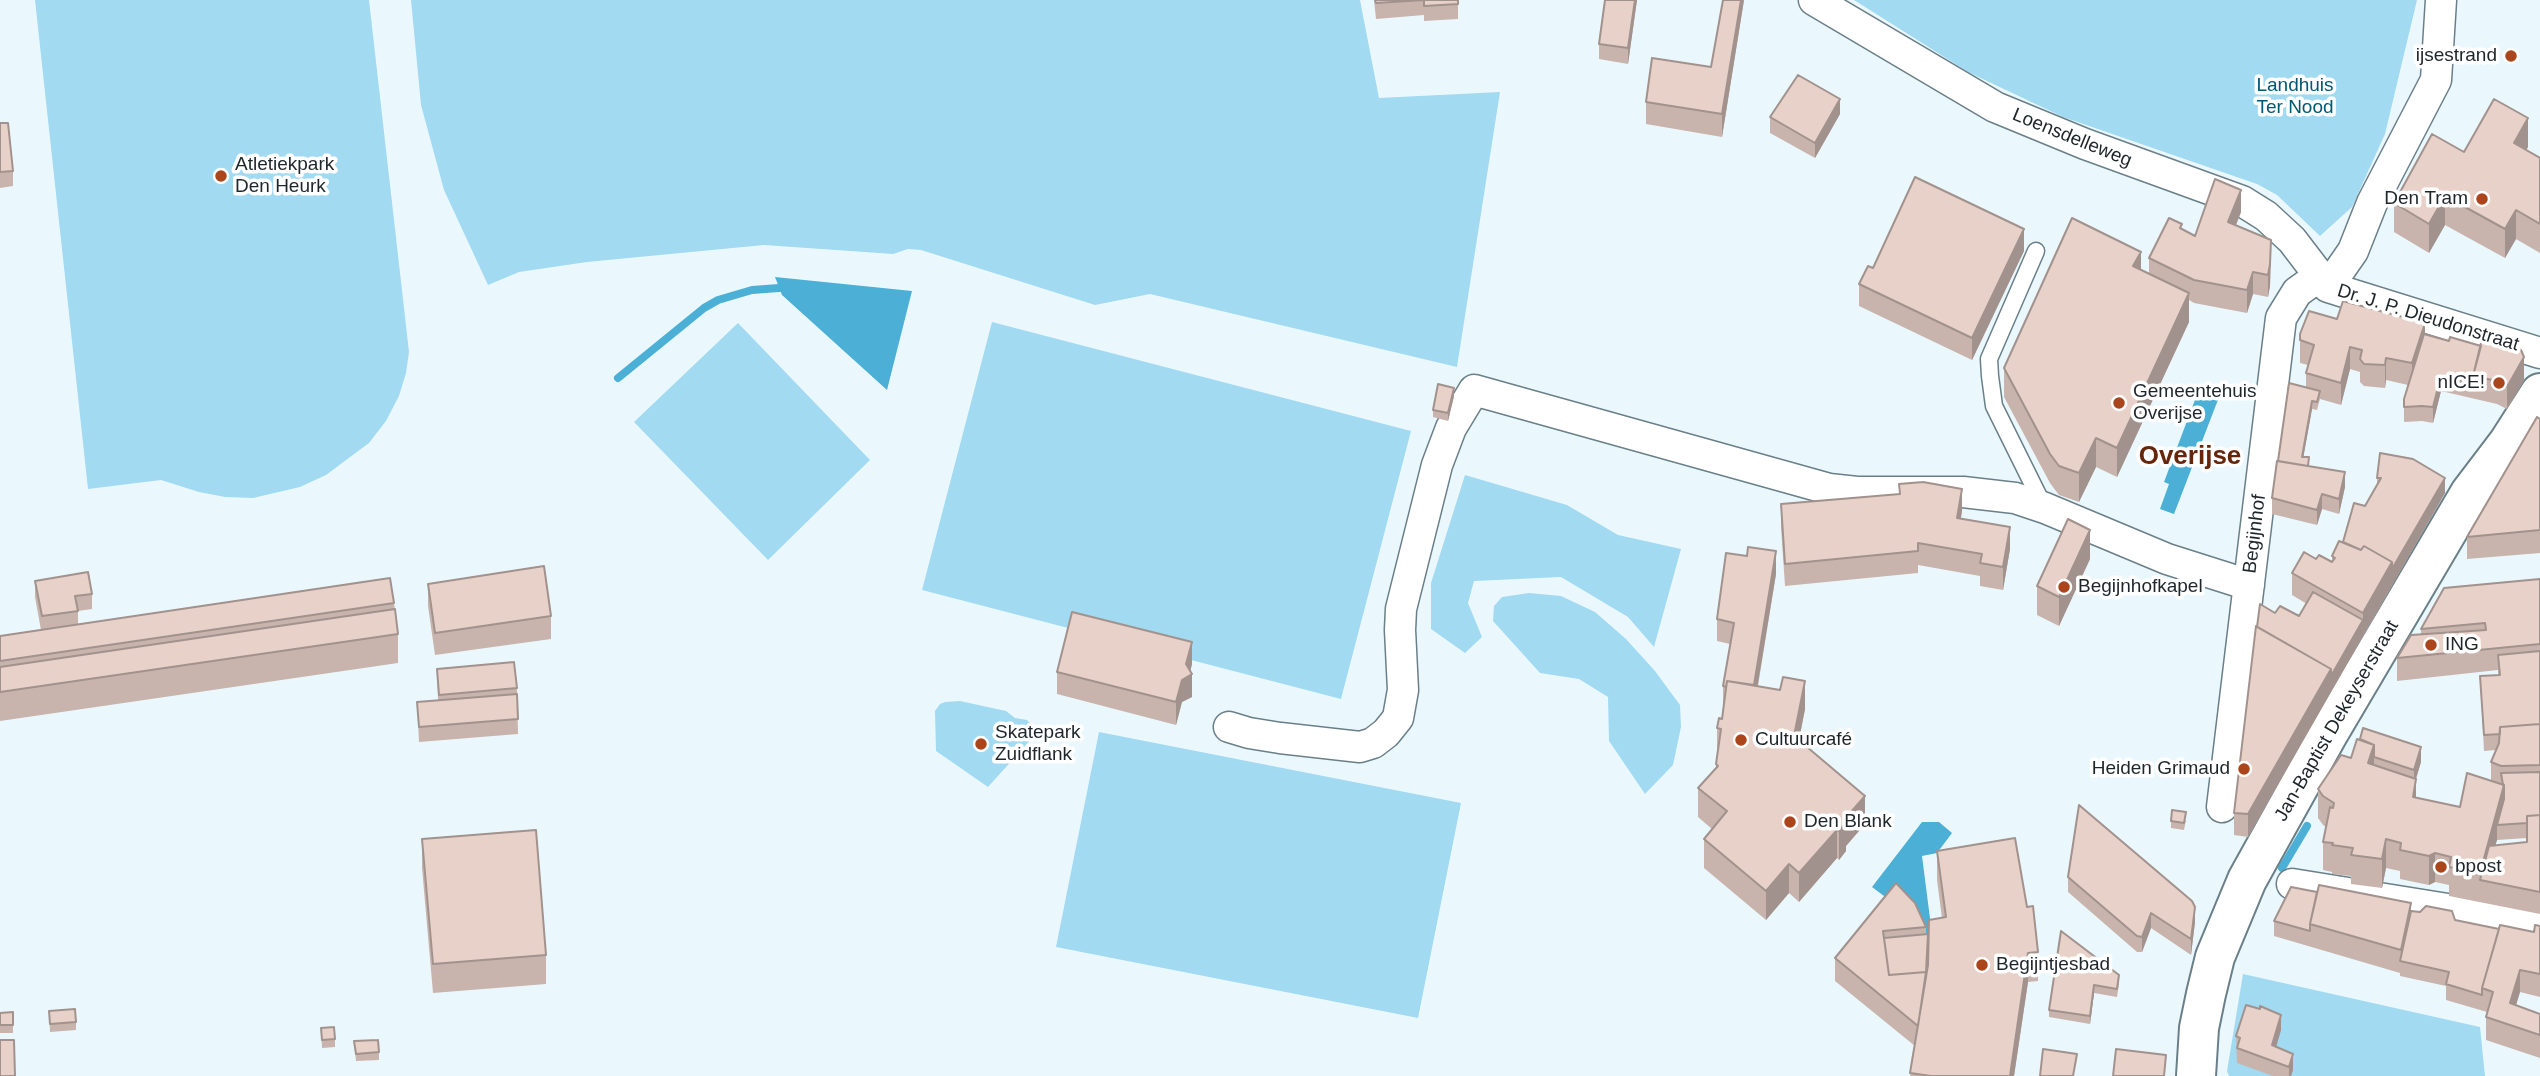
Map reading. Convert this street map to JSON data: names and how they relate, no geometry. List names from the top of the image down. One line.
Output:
{"streets":{"main road":["Jan-Baptist Dekeyserstraat"],"street":["Loensdelleweg","Dr. J. P. Dieudonstraat","Begijnhof"]},"crossings":[["Loensdelleweg","Dr. J. P. Dieudonstraat"],["Loensdelleweg","Begijnhof"],["Dr. J. P. Dieudonstraat","Begijnhof"]],"districts":["Overijse"],"parks":["Landhuis Ter Nood"],"places":["ijsestrand","Atletiekpark Den Heurk","Den Tram","nICE!","Gemeentehuis Overijse","Begijnhofkapel","ING","Cultuurcafé","Skatepark Zuidflank","Heiden Grimaud","Den Blank","bpost","Begijntjesbad"]}
